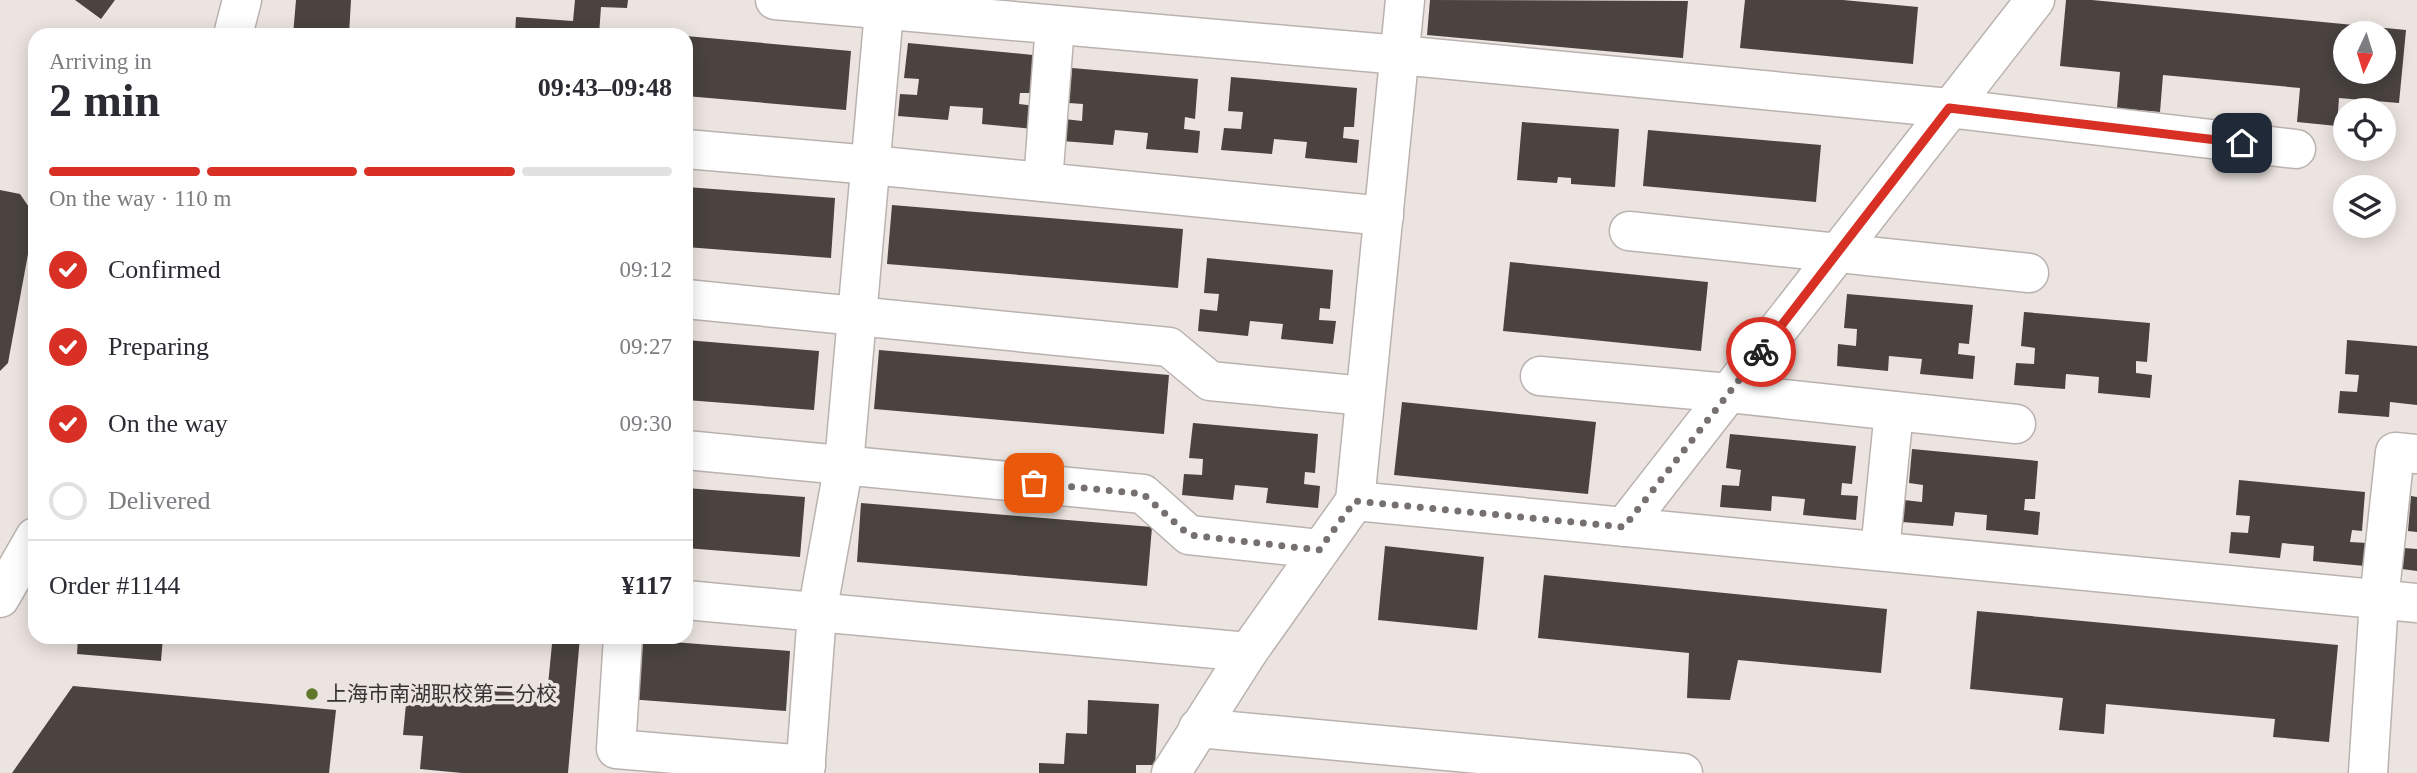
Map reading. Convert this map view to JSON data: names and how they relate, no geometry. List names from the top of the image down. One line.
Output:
{"places":["上海市南湖职校第二分校"],"north":"bottom","page":{"heading":["2 min","Arriving in","09:43–09:48"],"panel":["Order #1144","¥117"],"bar":"On the way · 110 m","list":[["Confirmed","09:12"],["Preparing","09:27"],["On the way","09:30"],"Delivered"]}}
